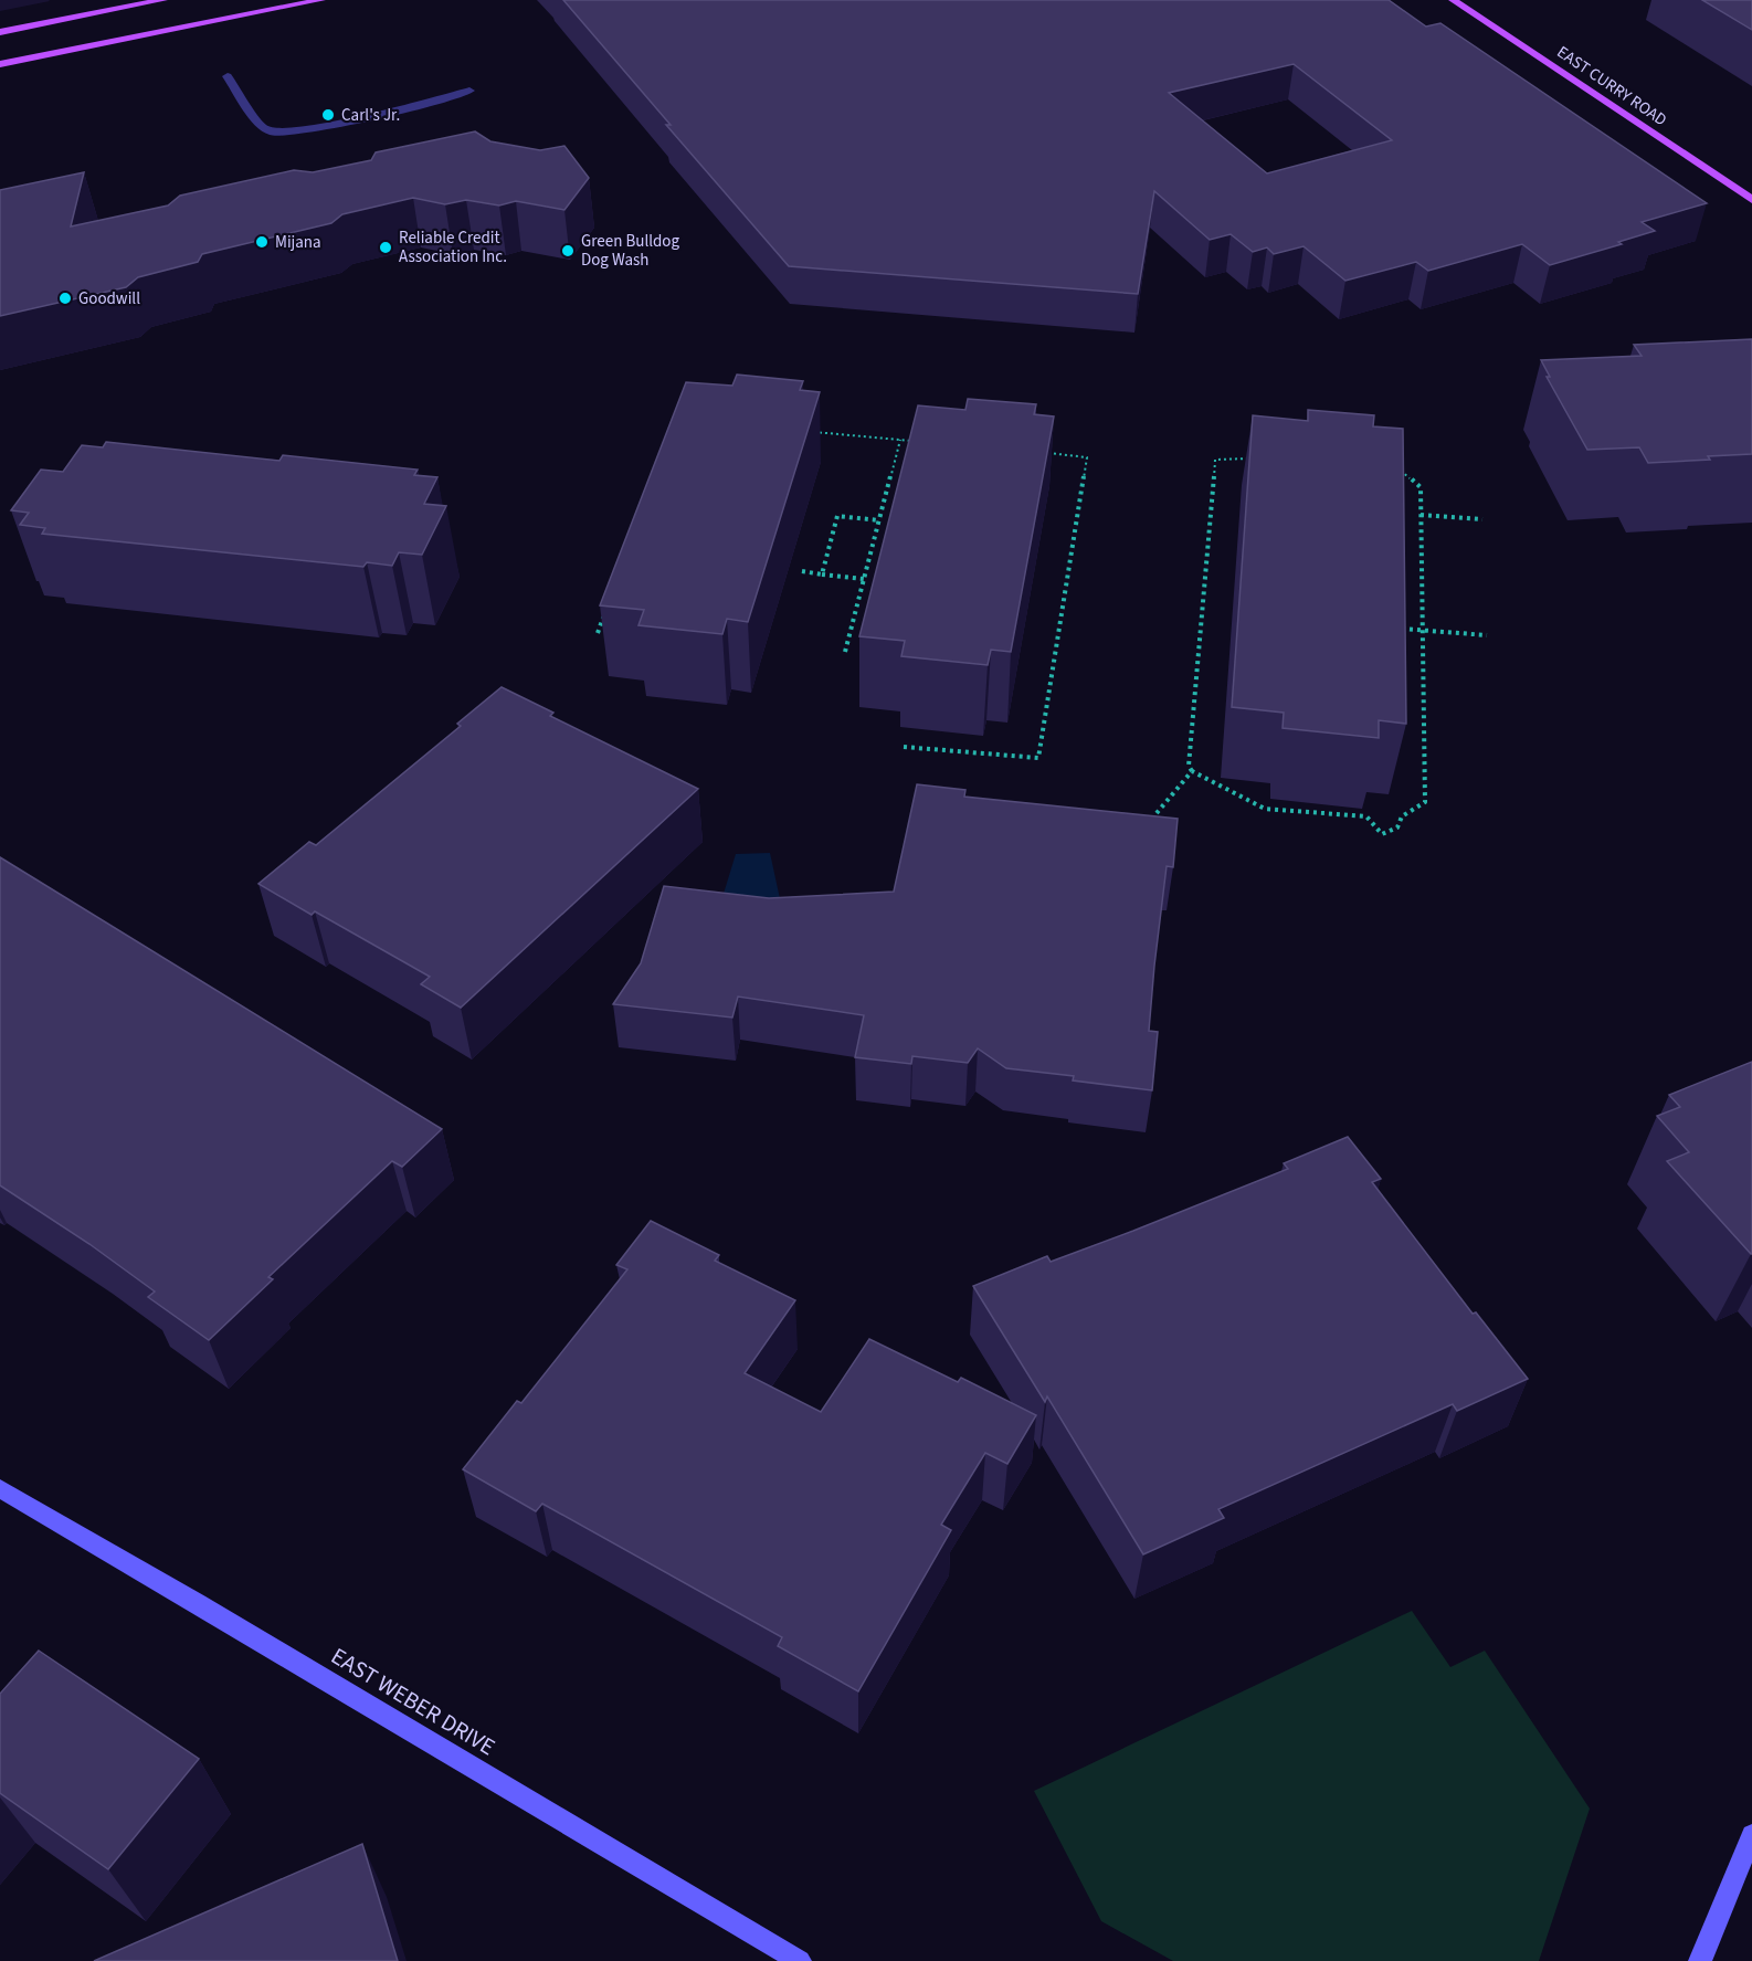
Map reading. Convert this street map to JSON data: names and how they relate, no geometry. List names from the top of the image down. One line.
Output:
{"streets":{"main road":["EAST CURRY ROAD"],"street":["EAST WEBER DRIVE"]},"places":["Carl's Jr.","Mijana","Reliable Credit Association Inc.","Green Bulldog Dog Wash","Goodwill"]}
